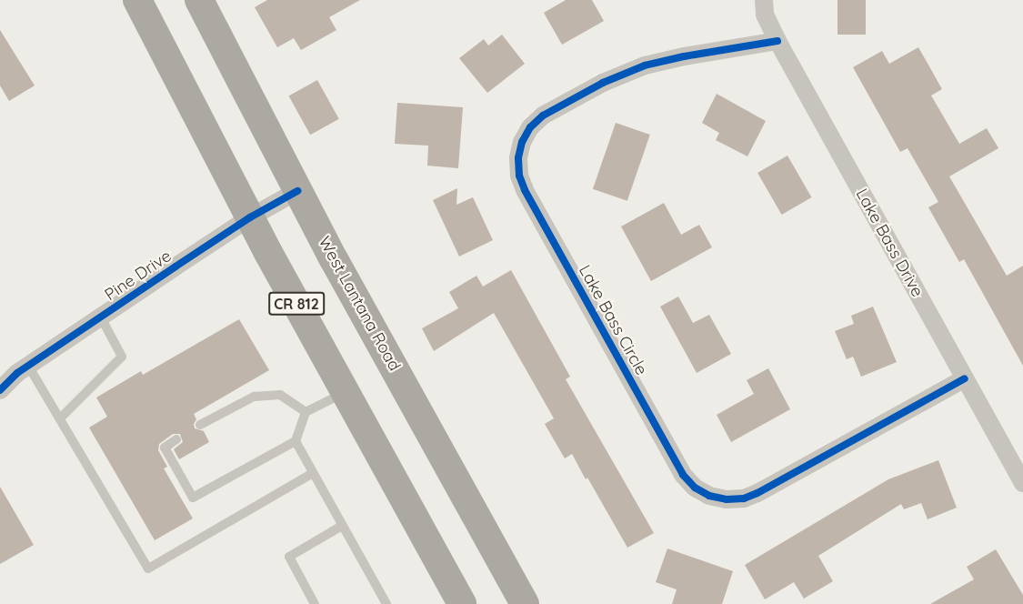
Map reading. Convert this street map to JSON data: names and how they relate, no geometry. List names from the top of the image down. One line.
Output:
{"streets":{"main road":["CR 812","West Lantana Road"],"street":["Lake Bass Drive","Pine Drive","Lake Bass Circle"]},"crossings":[["Lake Bass Drive","Lake Bass Circle"],["Pine Drive","CR 812"],["Pine Drive","West Lantana Road"]]}
